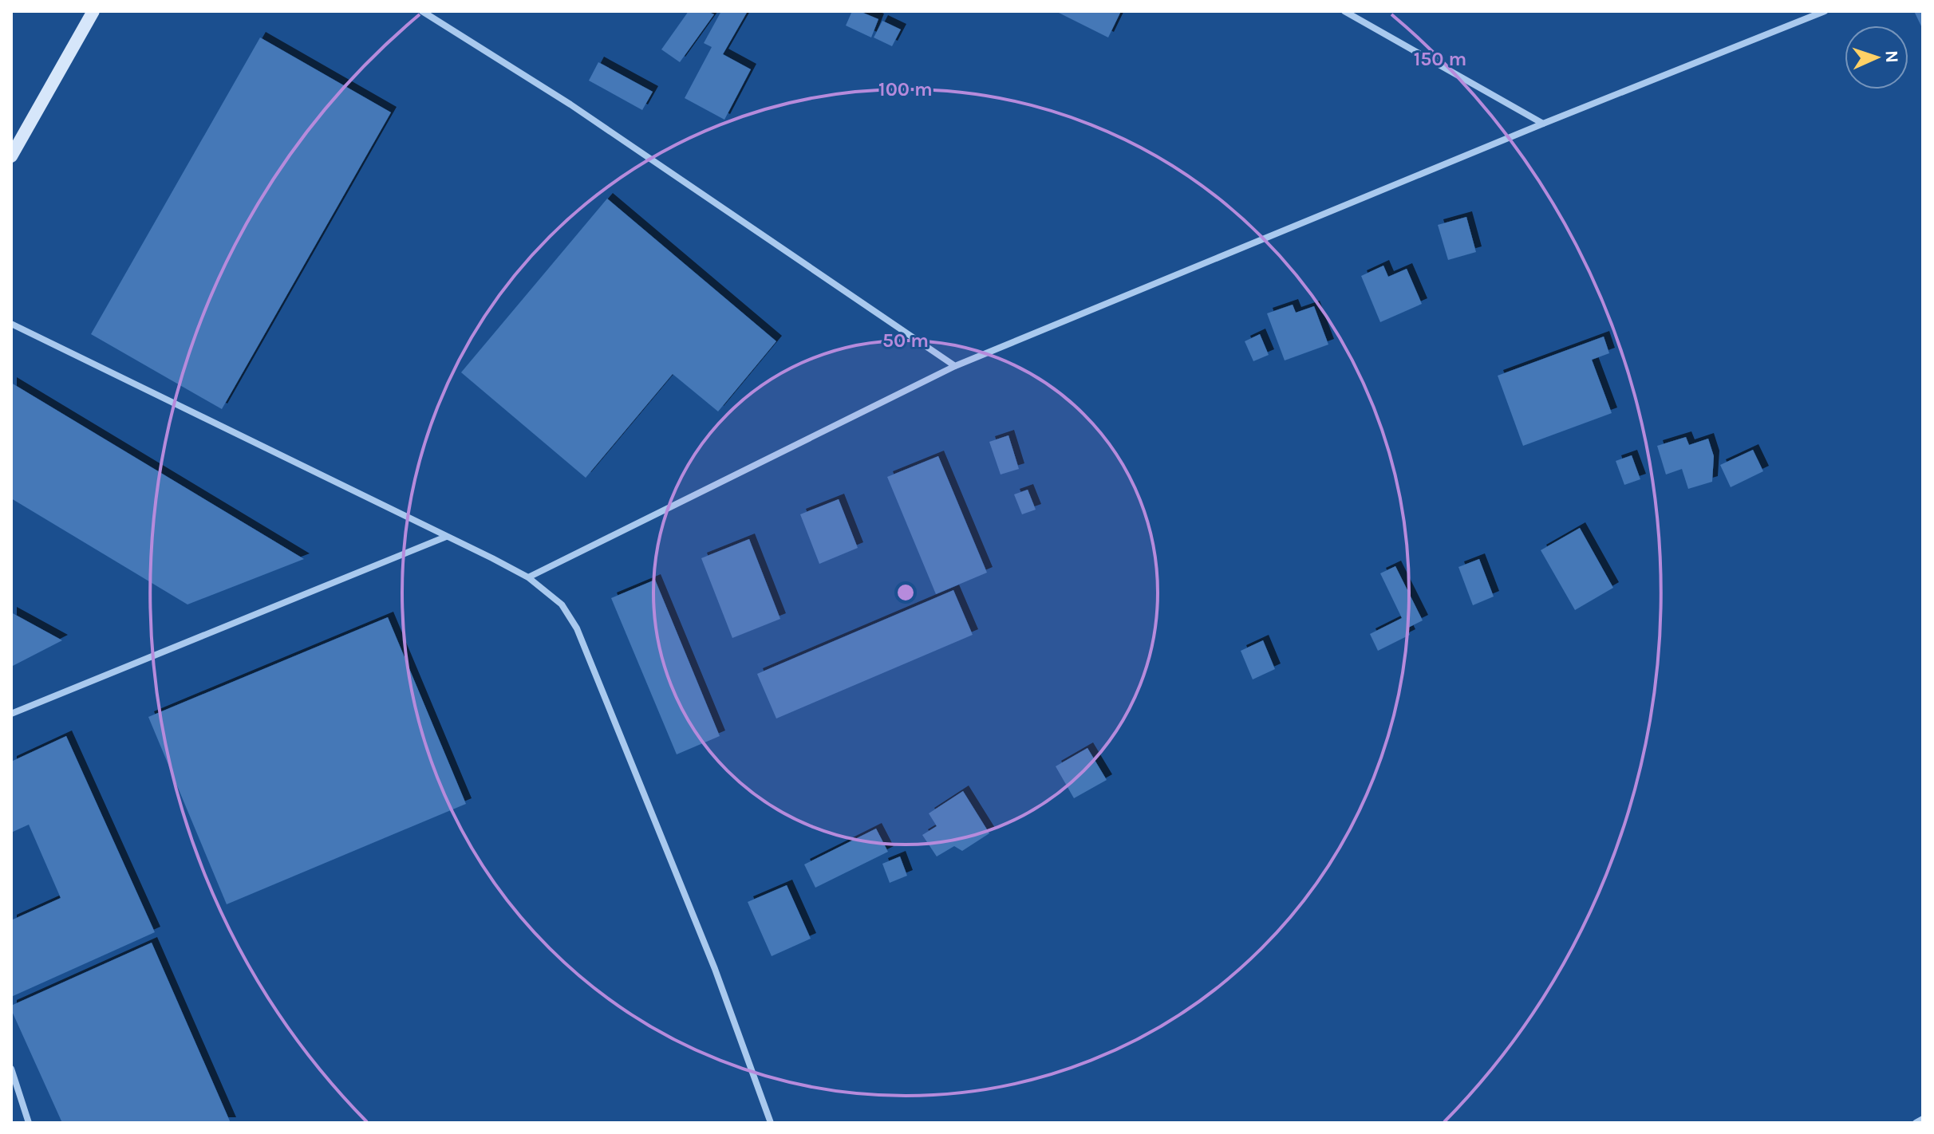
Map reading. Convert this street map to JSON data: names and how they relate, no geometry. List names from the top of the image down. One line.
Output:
{"north":"right","rings":["150 m","100 m","50 m"]}
